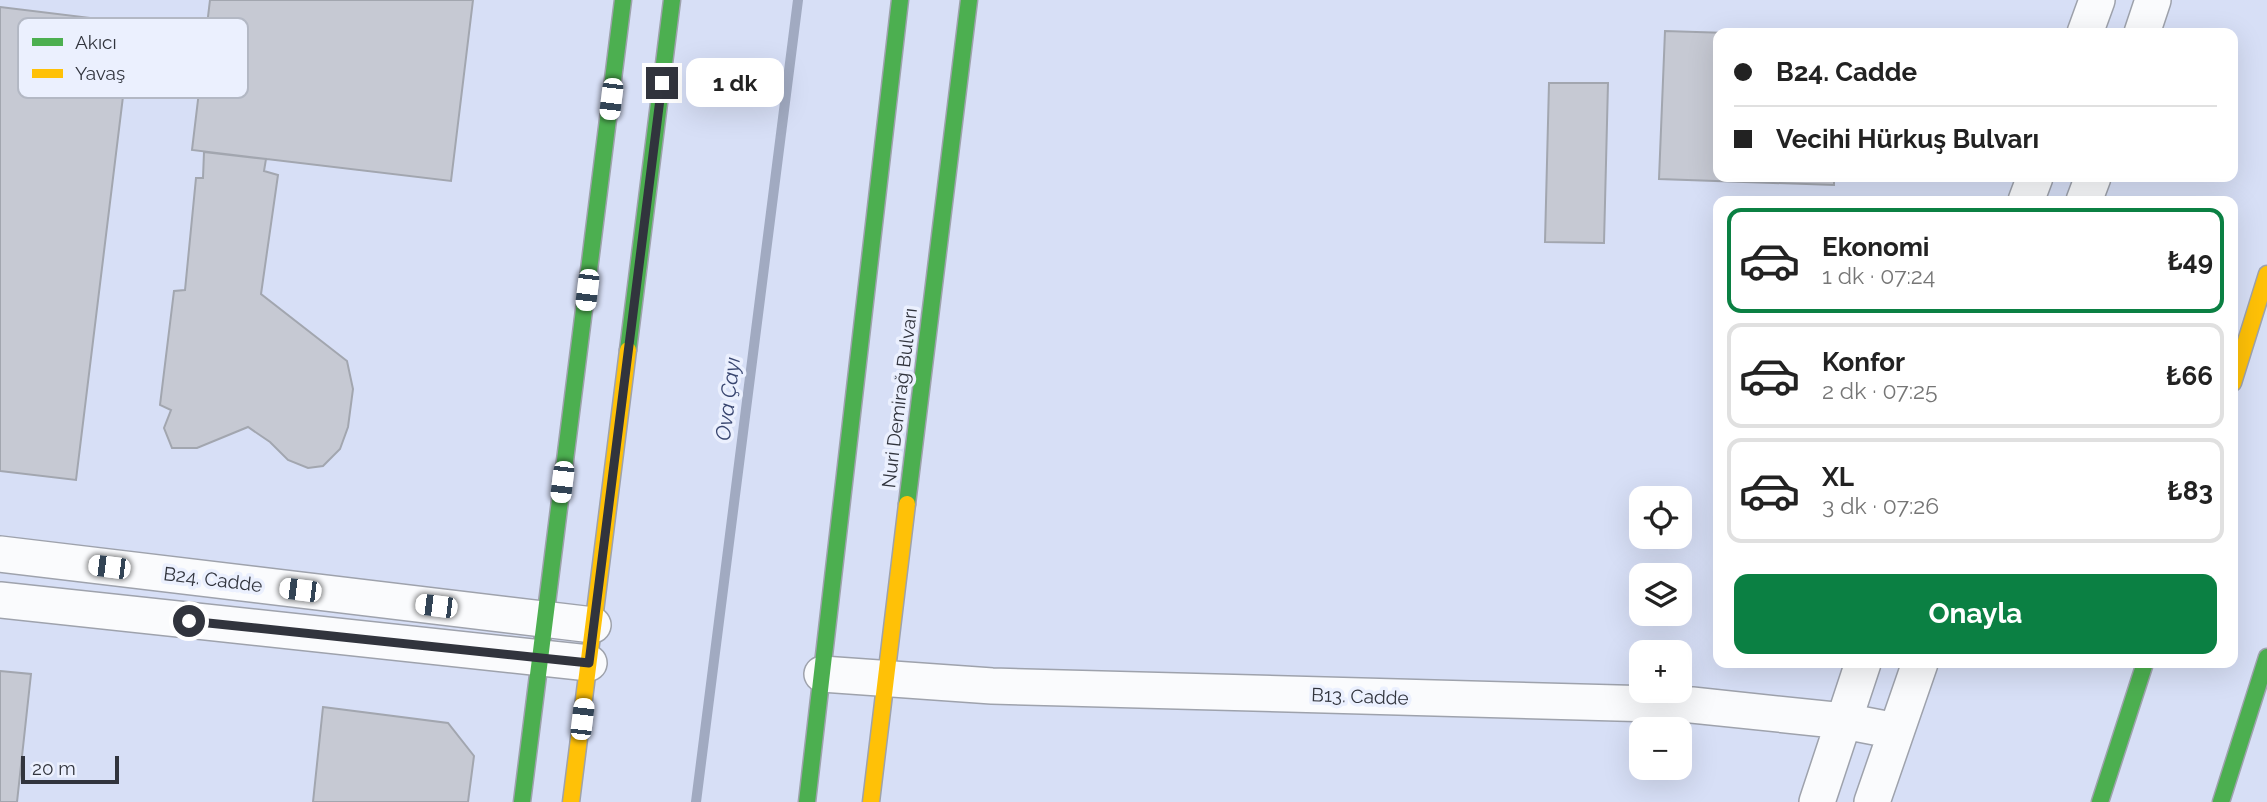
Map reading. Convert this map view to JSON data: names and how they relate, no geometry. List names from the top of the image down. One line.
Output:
{"streets":{"main road":["Nuri Demirağ Bulvarı"],"street":["B24. Cadde","B13. Cadde"]},"crossings":[["Nuri Demirağ Bulvarı","B13. Cadde"]],"water":["Ova Çayı"],"legend":["Akıcı","Yavaş"],"scale_bar":"20 m","page":{"banner":["B24. Cadde","Vecihi Hürkuş Bulvarı"],"bubble":"1 dk","list":[{"name":"Ekonomi","note":"1 dk · 07:24","value":"₺49"},{"name":"Konfor","note":"2 dk · 07:25","value":"₺66"},{"name":"XL","note":"3 dk · 07:26","value":"₺83"}],"map_buttons":["+","−"],"buttons":"Onayla","scale":"20 m"}}
